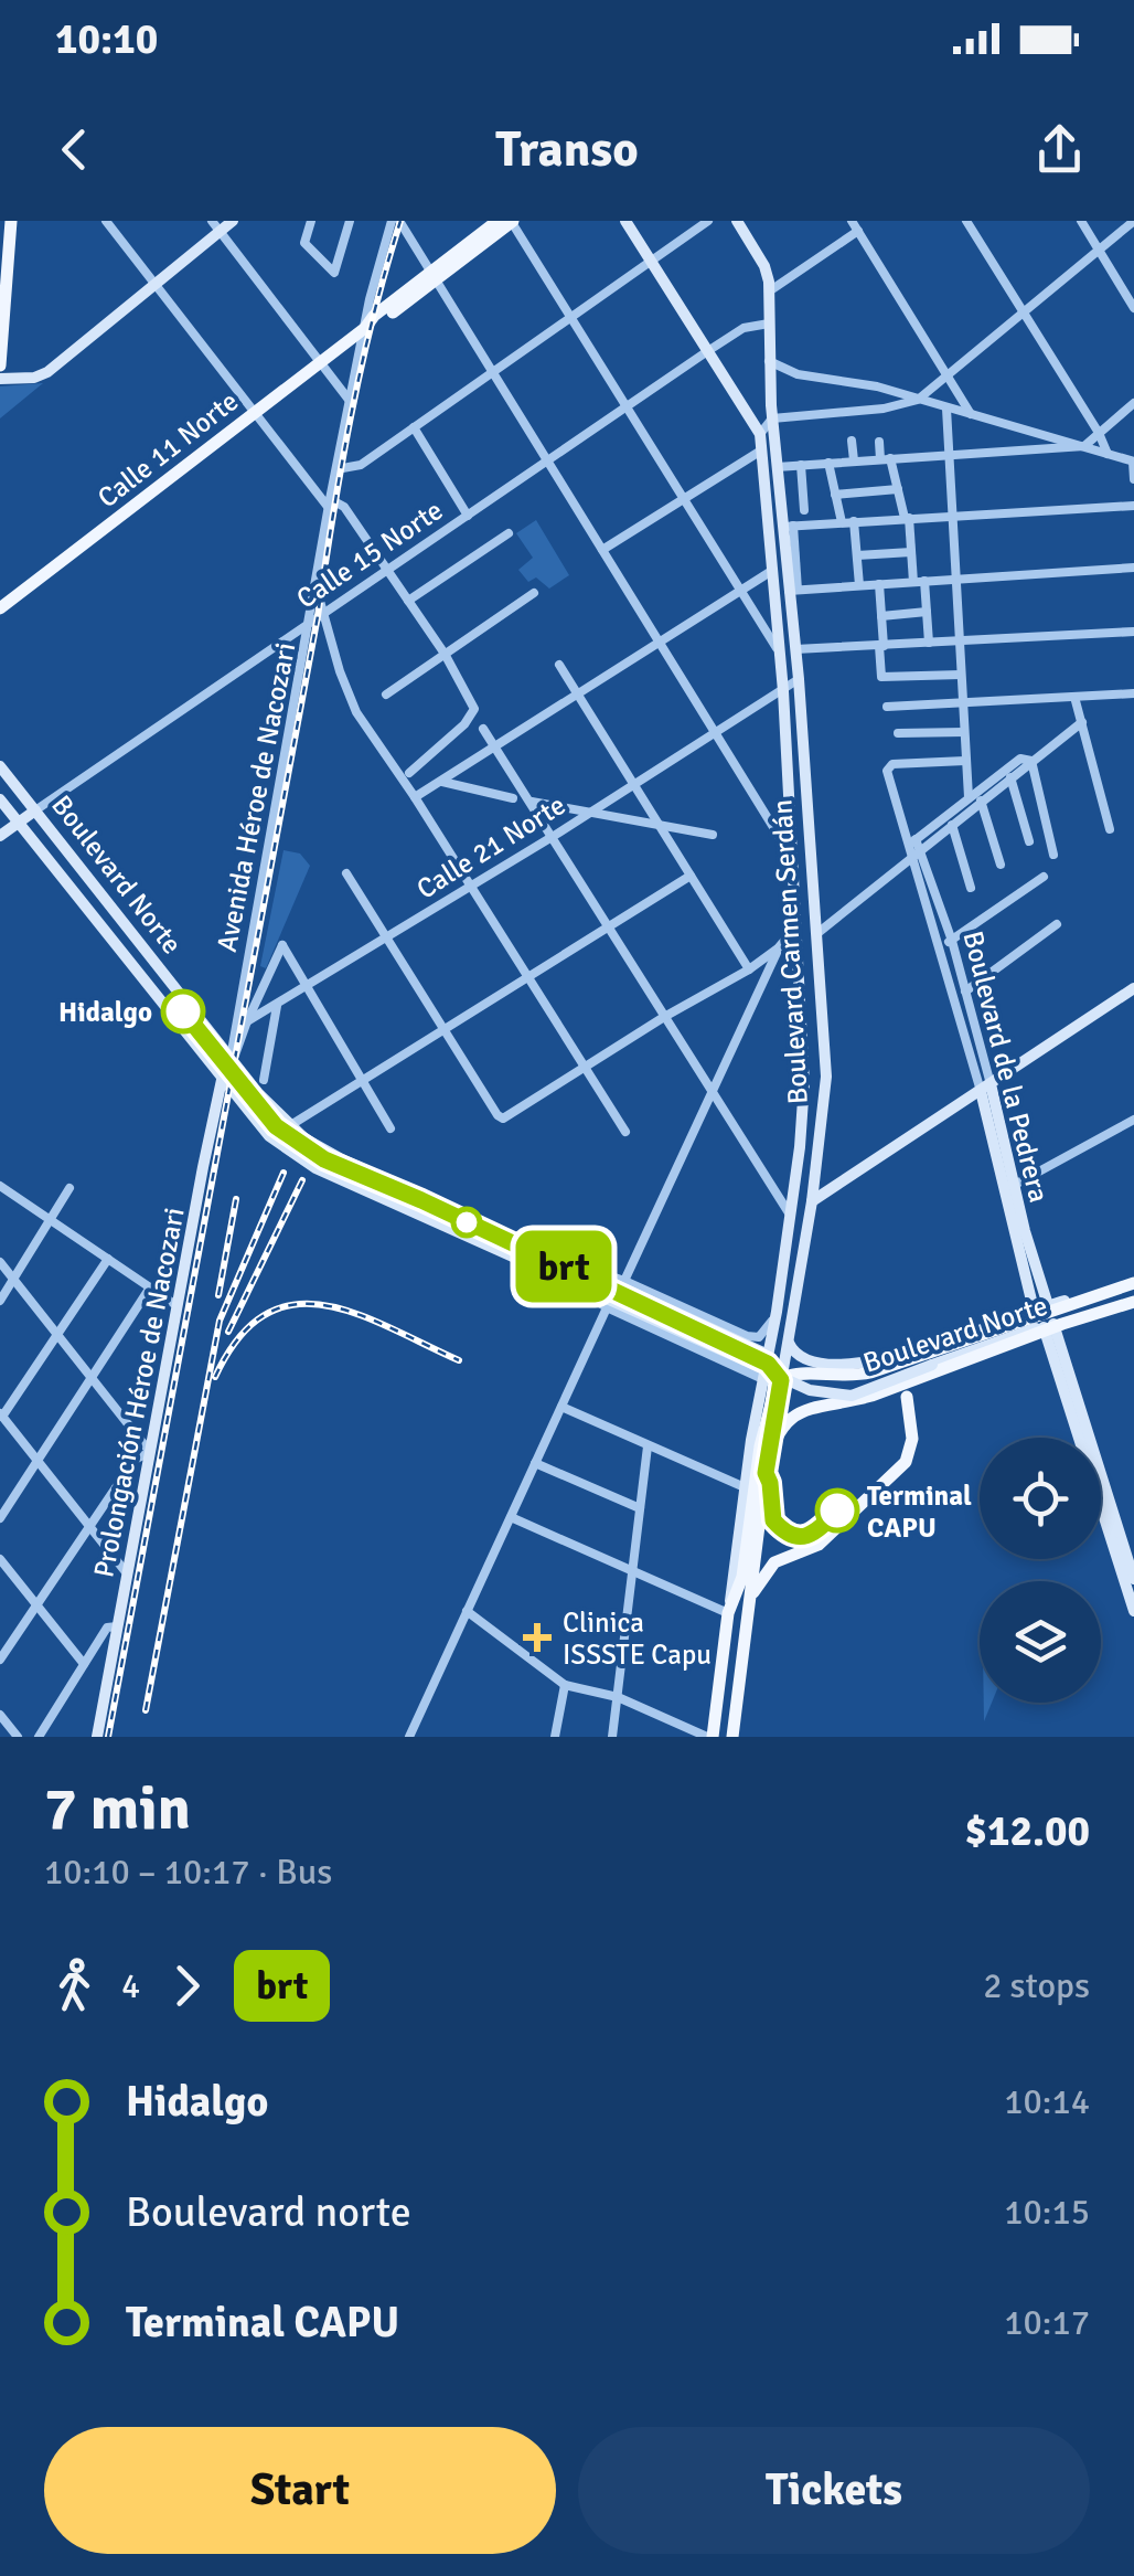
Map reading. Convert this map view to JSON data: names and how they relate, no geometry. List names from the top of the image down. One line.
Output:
{"streets":{"main road":["Calle 11 Norte","Calle 15 Norte","Boulevard Norte","Boulevard Carmen Serdán","Boulevard de la Pedrera","Prolongación Héroe de Nacozari"],"street":["Avenida Héroe de Nacozari","Calle 21 Norte"]},"crossings":[["Calle 11 Norte","Avenida Héroe de Nacozari"],["Calle 15 Norte","Avenida Héroe de Nacozari"],["Calle 15 Norte","Boulevard Norte"],["Calle 15 Norte","Boulevard Carmen Serdán"],["Avenida Héroe de Nacozari","Boulevard Norte"],["Avenida Héroe de Nacozari","Prolongación Héroe de Nacozari"],["Calle 21 Norte","Boulevard Carmen Serdán"],["Boulevard Norte","Boulevard Carmen Serdán"],["Boulevard Norte","Prolongación Héroe de Nacozari"]],"places":{"other":["Hidalgo","Terminal CAPU"],"health":["Clinica ISSSTE Capu"]},"lines":["bus line brt"],"page":{"status":"10:10","header":"Transo","on_map":"brt","heading":["7 min","10:10 – 10:17 · Bus","$12.00"],"legs":["4","brt","2 stops"],"list":[{"name":"Hidalgo","value":"10:14"},{"name":"Boulevard norte","value":"10:15"},{"name":"Terminal CAPU","value":"10:17"}],"buttons":["Start","Tickets"]}}
